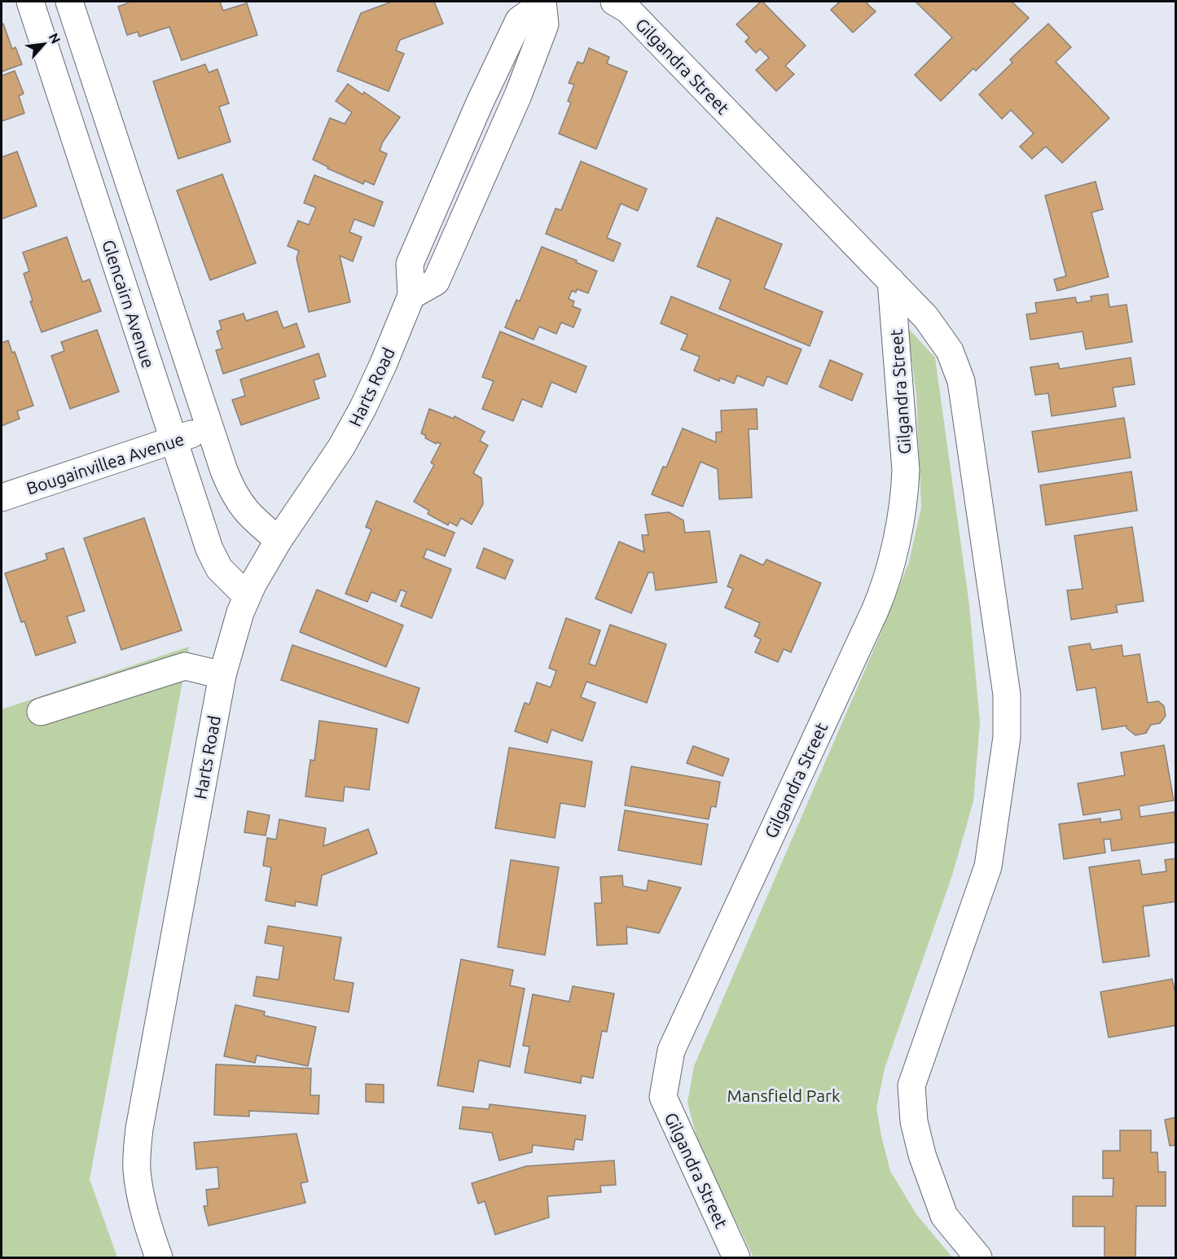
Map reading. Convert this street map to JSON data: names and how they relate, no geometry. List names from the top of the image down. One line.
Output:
{"streets":{"street":["Gilgandra Street","Glencairn Avenue","Harts Road","Bougainvillea Avenue"]},"crossings":[["Glencairn Avenue","Harts Road"],["Glencairn Avenue","Bougainvillea Avenue"]],"parks":["Mansfield Park"],"north":"top right"}
